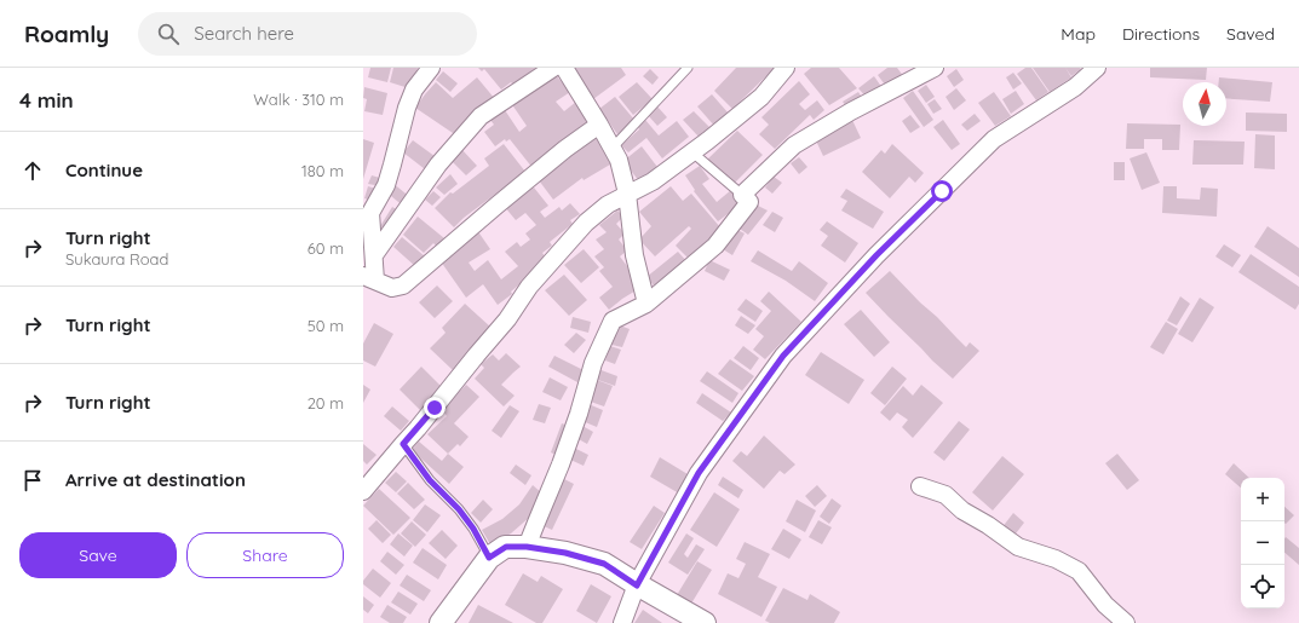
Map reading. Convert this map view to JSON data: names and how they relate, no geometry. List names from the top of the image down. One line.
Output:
{"north":"top","page":{"header":"Roamly","search":"Search here","nav":["Map","Directions","Saved"],"heading":["4 min","Walk · 310 m"],"list":[["Continue","180 m"],["Turn right","Sukaura Road","60 m"],["Turn right","50 m"],["Turn right","20 m"],"Arrive at destination"],"map_buttons":["+","−"],"buttons":["Save","Share"]}}
